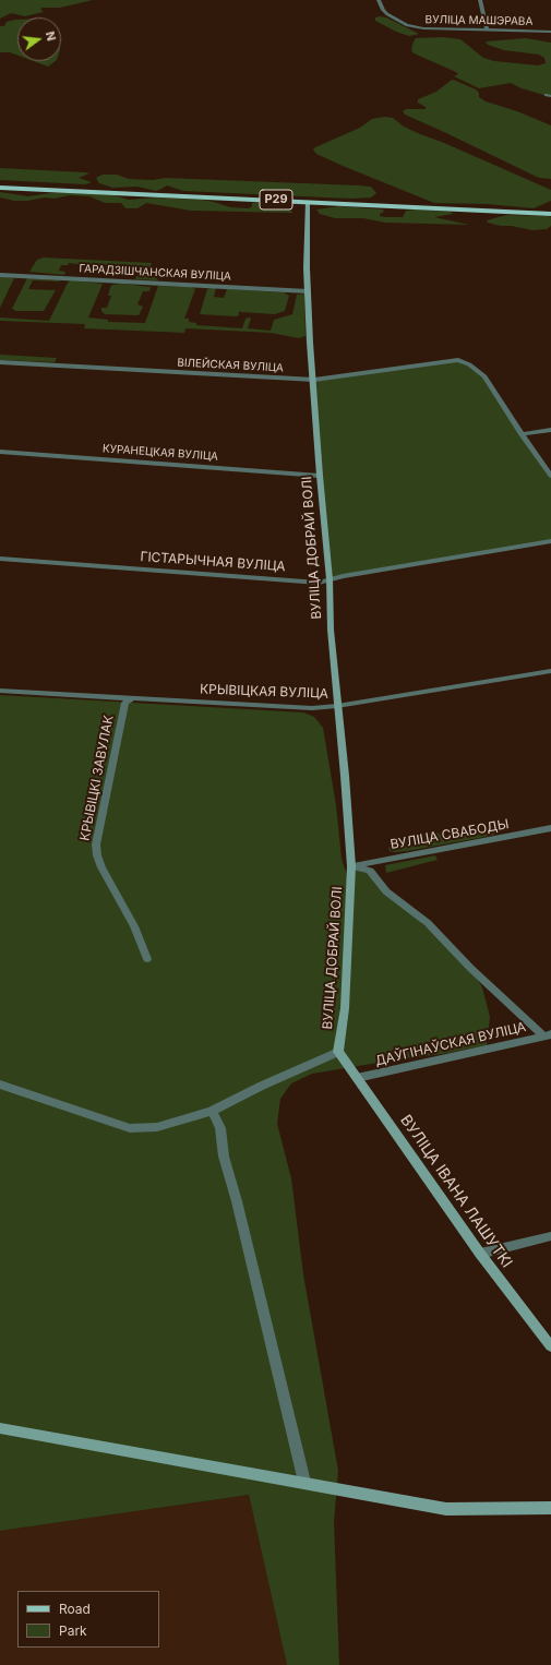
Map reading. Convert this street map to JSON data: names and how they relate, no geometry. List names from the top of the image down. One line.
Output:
{"streets":{"main road":["Р29"],"street":["ВУЛІЦА МАШЭРАВА","ГАРАДЗІШЧАНСКАЯ ВУЛІЦА","ВІЛЕЙСКАЯ ВУЛІЦА","КУРАНЕЦКАЯ ВУЛІЦА","ВУЛІЦА ДОБРАЙ ВОЛІ","ГІСТАРЫЧНАЯ ВУЛІЦА","КРЫВІЦКАЯ ВУЛІЦА","КРЫВІЦКІ ЗАВУЛАК","ВУЛІЦА СВАБОДЫ","ДАЎГІНАЎСКАЯ ВУЛІЦА","ВУЛІЦА ІВАНА ЛАШУТКІ"]},"crossings":[["Р29","ВУЛІЦА ДОБРАЙ ВОЛІ"],["ГАРАДЗІШЧАНСКАЯ ВУЛІЦА","ВУЛІЦА ДОБРАЙ ВОЛІ"],["ВІЛЕЙСКАЯ ВУЛІЦА","ВУЛІЦА ДОБРАЙ ВОЛІ"],["КУРАНЕЦКАЯ ВУЛІЦА","ВУЛІЦА ДОБРАЙ ВОЛІ"],["ВУЛІЦА ДОБРАЙ ВОЛІ","ГІСТАРЫЧНАЯ ВУЛІЦА"],["ВУЛІЦА ДОБРАЙ ВОЛІ","КРЫВІЦКАЯ ВУЛІЦА"],["ВУЛІЦА ДОБРАЙ ВОЛІ","ВУЛІЦА СВАБОДЫ"],["ВУЛІЦА ДОБРАЙ ВОЛІ","ВУЛІЦА ІВАНА ЛАШУТКІ"],["КРЫВІЦКАЯ ВУЛІЦА","КРЫВІЦКІ ЗАВУЛАК"],["ДАЎГІНАЎСКАЯ ВУЛІЦА","ВУЛІЦА ІВАНА ЛАШУТКІ"]],"legend":["Road","Park"],"north":"right"}
